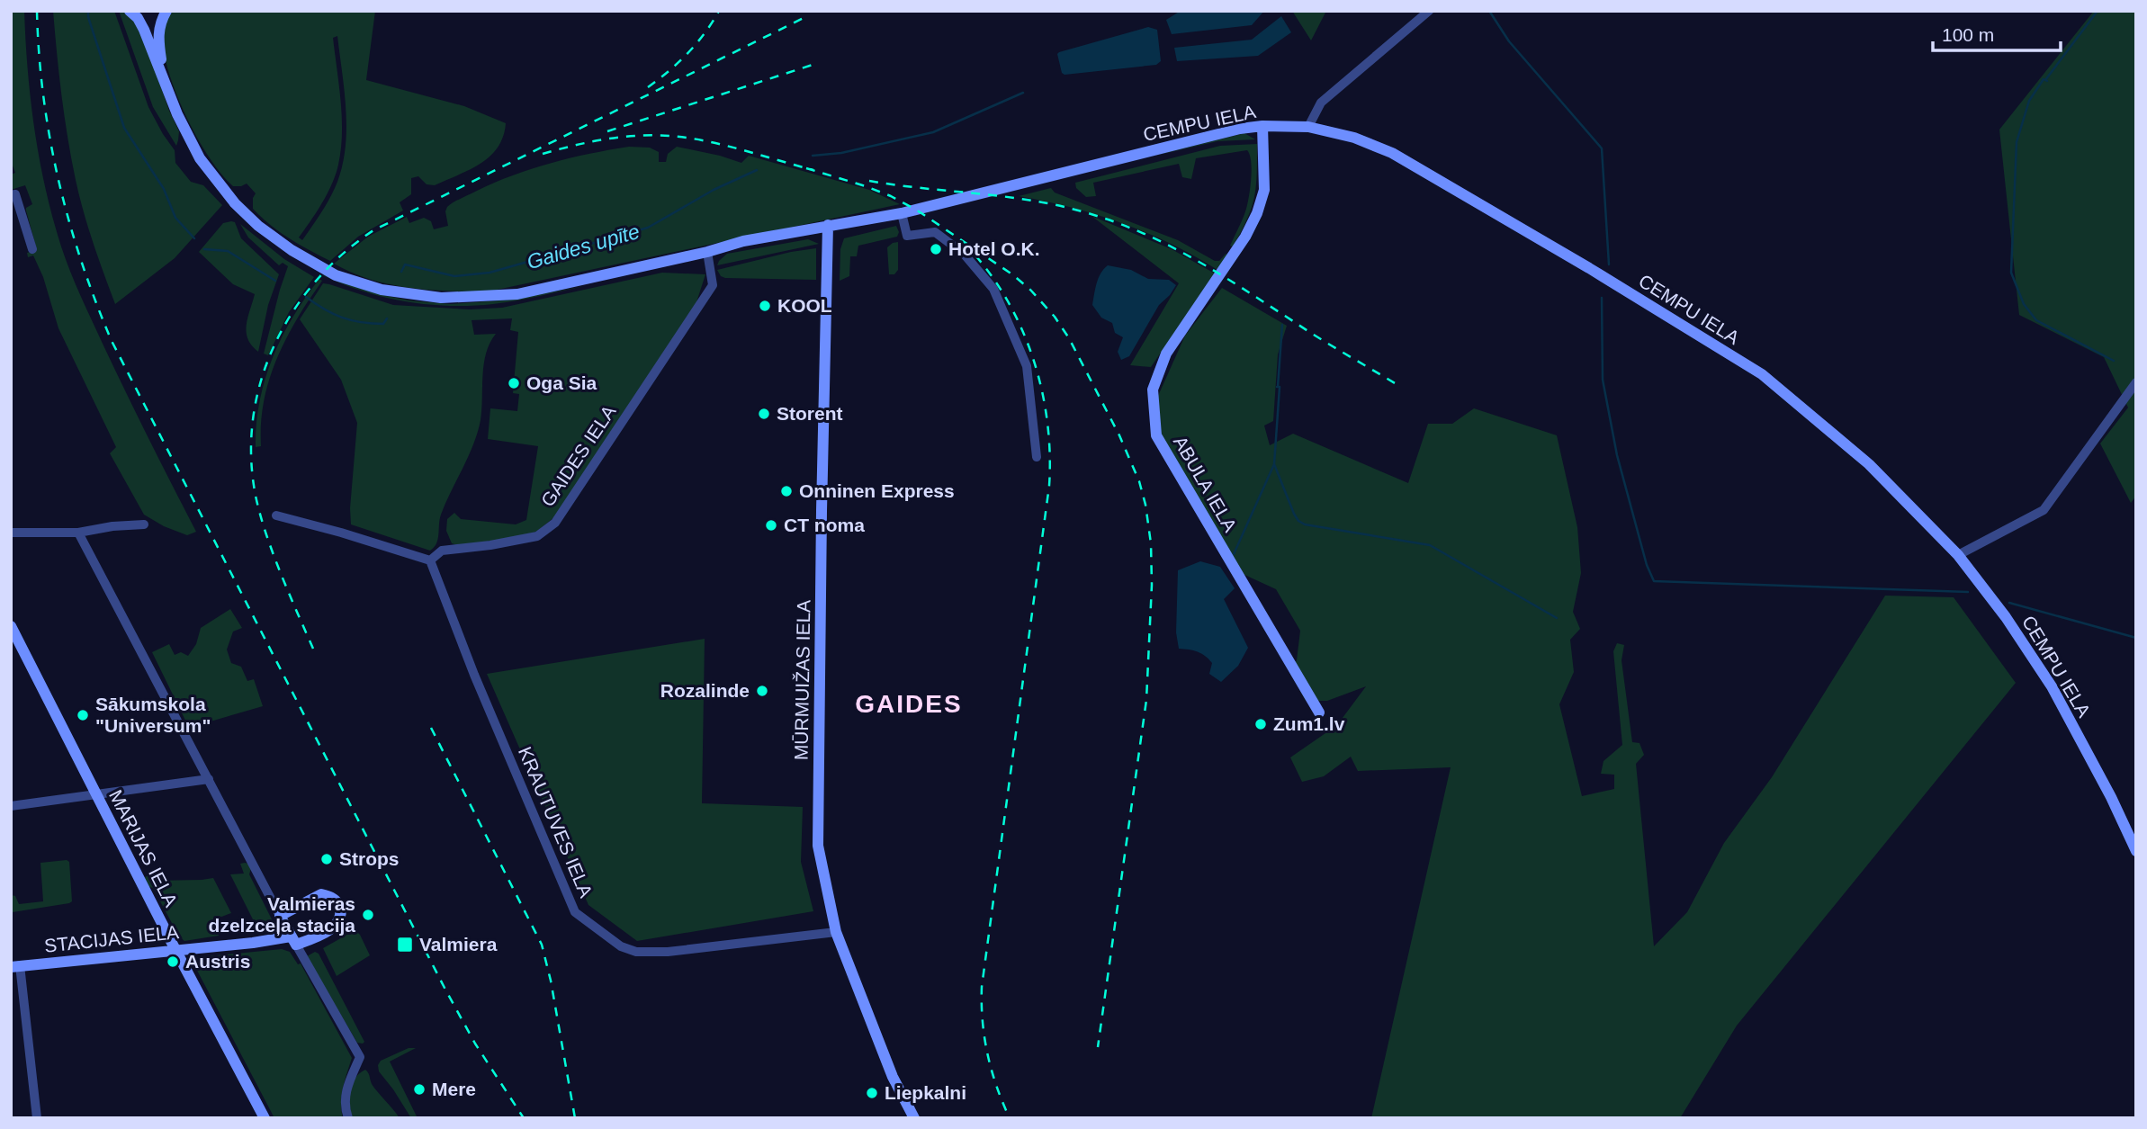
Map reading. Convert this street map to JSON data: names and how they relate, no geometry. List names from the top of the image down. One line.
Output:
{"streets":{"main road":["CEMPU IELA","ABULA IELA","MŪRMUIŽAS IELA","MARIJAS IELA","STACIJAS IELA"],"street":["GAIDES IELA","KRAUTUVES IELA"]},"crossings":[["CEMPU IELA","GAIDES IELA"],["CEMPU IELA","ABULA IELA"],["CEMPU IELA","MŪRMUIŽAS IELA"],["GAIDES IELA","KRAUTUVES IELA"],["MŪRMUIŽAS IELA","KRAUTUVES IELA"],["MARIJAS IELA","STACIJAS IELA"]],"districts":["GAIDES"],"water":["Gaides upīte"],"places":{"other":["Hotel O.K.","KOOL","Oga Sia","Storent","Onninen Express","CT noma","Rozalinde","Sākumskola \"Universum\"","Zum1.lv","Strops","Valmieras dzelzceļa stacija","Austris","Mere","Liepkalni"],"transit":["Valmiera"]},"scale_bar":"100 m"}
